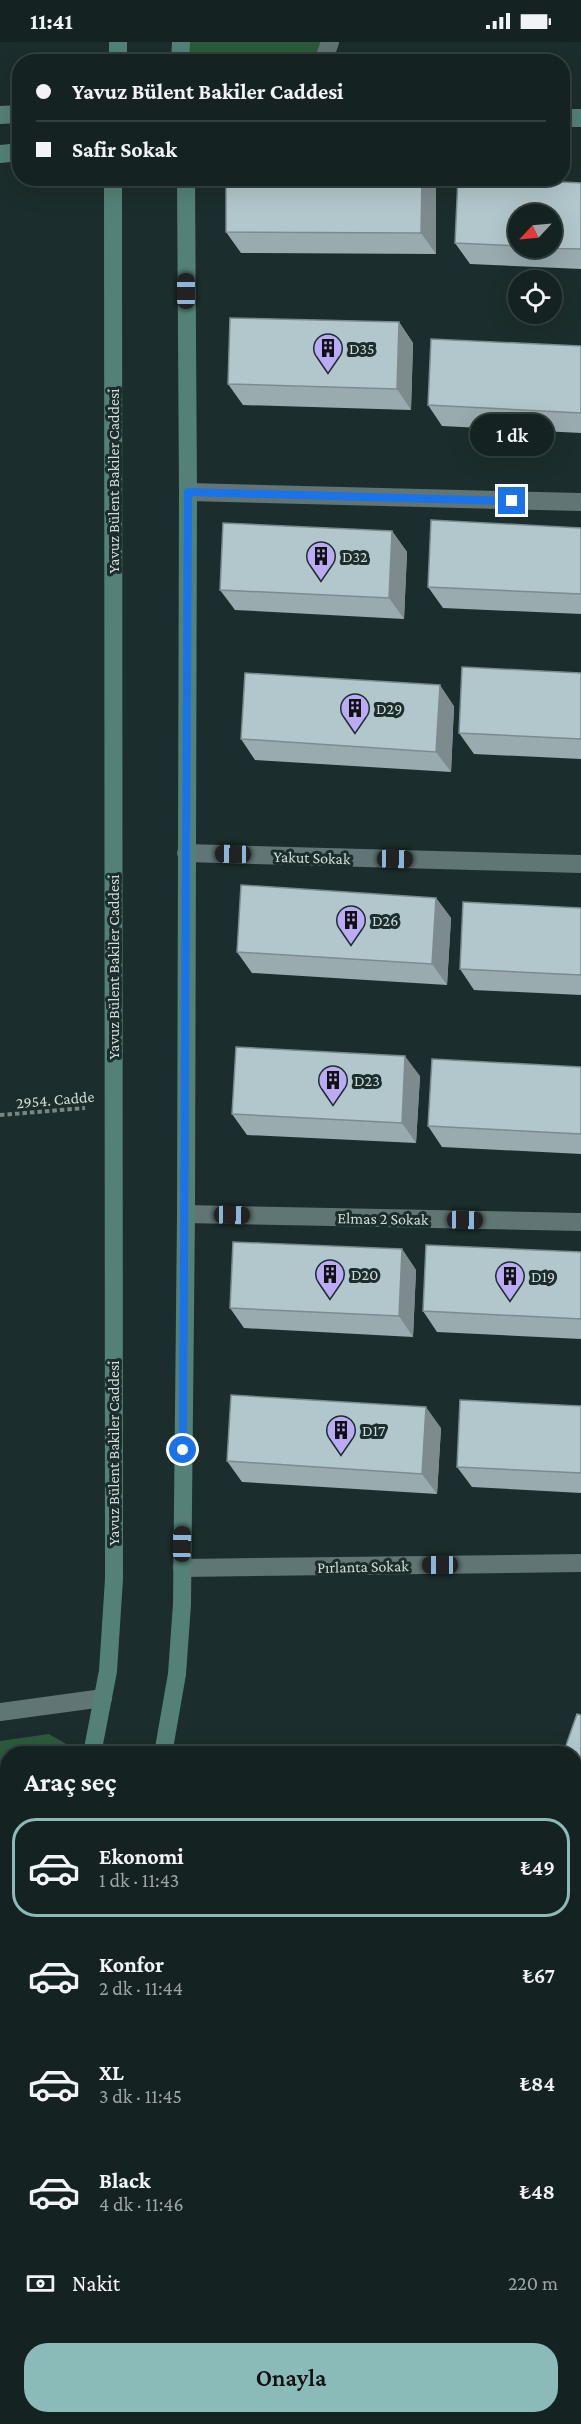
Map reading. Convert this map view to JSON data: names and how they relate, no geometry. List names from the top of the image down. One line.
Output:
{"streets":{"street":["Yavuz Bülent Bakiler Caddesi","Yakut Sokak","Elmas 2 Sokak","Pırlanta Sokak"],"path":["2954. Cadde"]},"crossings":[["Yavuz Bülent Bakiler Caddesi","2954. Cadde"]],"places":{"building":["D35","D32","D29","D26","D23","D20","D19","D17"]},"north":"bottom left","page":{"status":"11:41","banner":["Yavuz Bülent Bakiler Caddesi","Safir Sokak"],"bubble":"1 dk","heading":"Araç seç","list":[{"name":"Ekonomi","note":"1 dk · 11:43","value":"₺49"},{"name":"Konfor","note":"2 dk · 11:44","value":"₺67"},{"name":"XL","note":"3 dk · 11:45","value":"₺84"},{"name":"Black","note":"4 dk · 11:46","value":"₺48"}],"pay":["Nakit","220 m"],"buttons":"Onayla"}}
